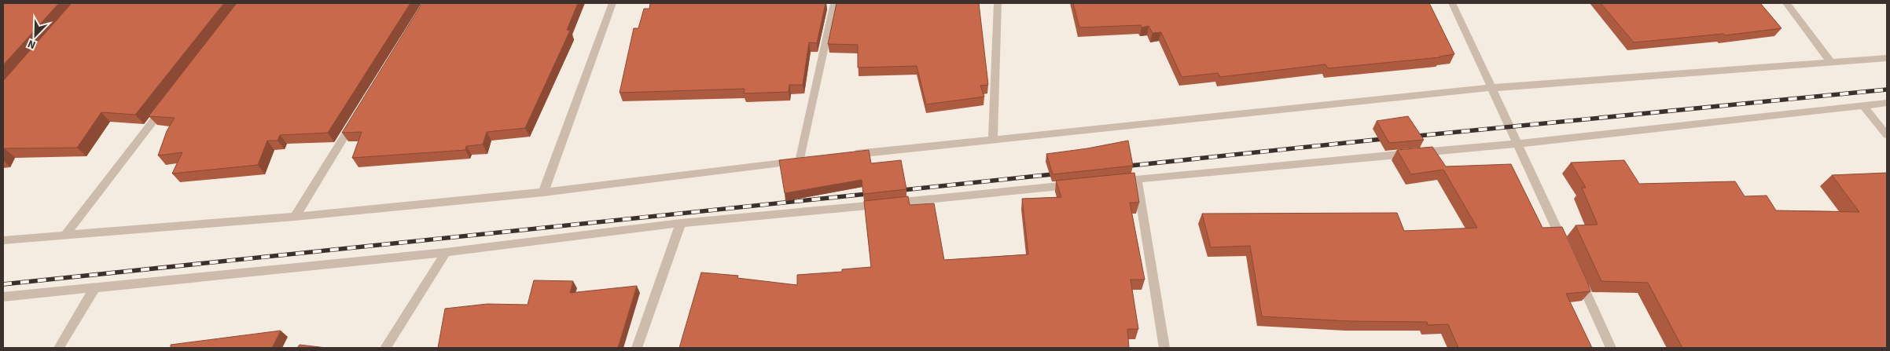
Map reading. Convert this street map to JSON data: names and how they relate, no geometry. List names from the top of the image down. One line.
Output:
{"north":"bottom left"}
